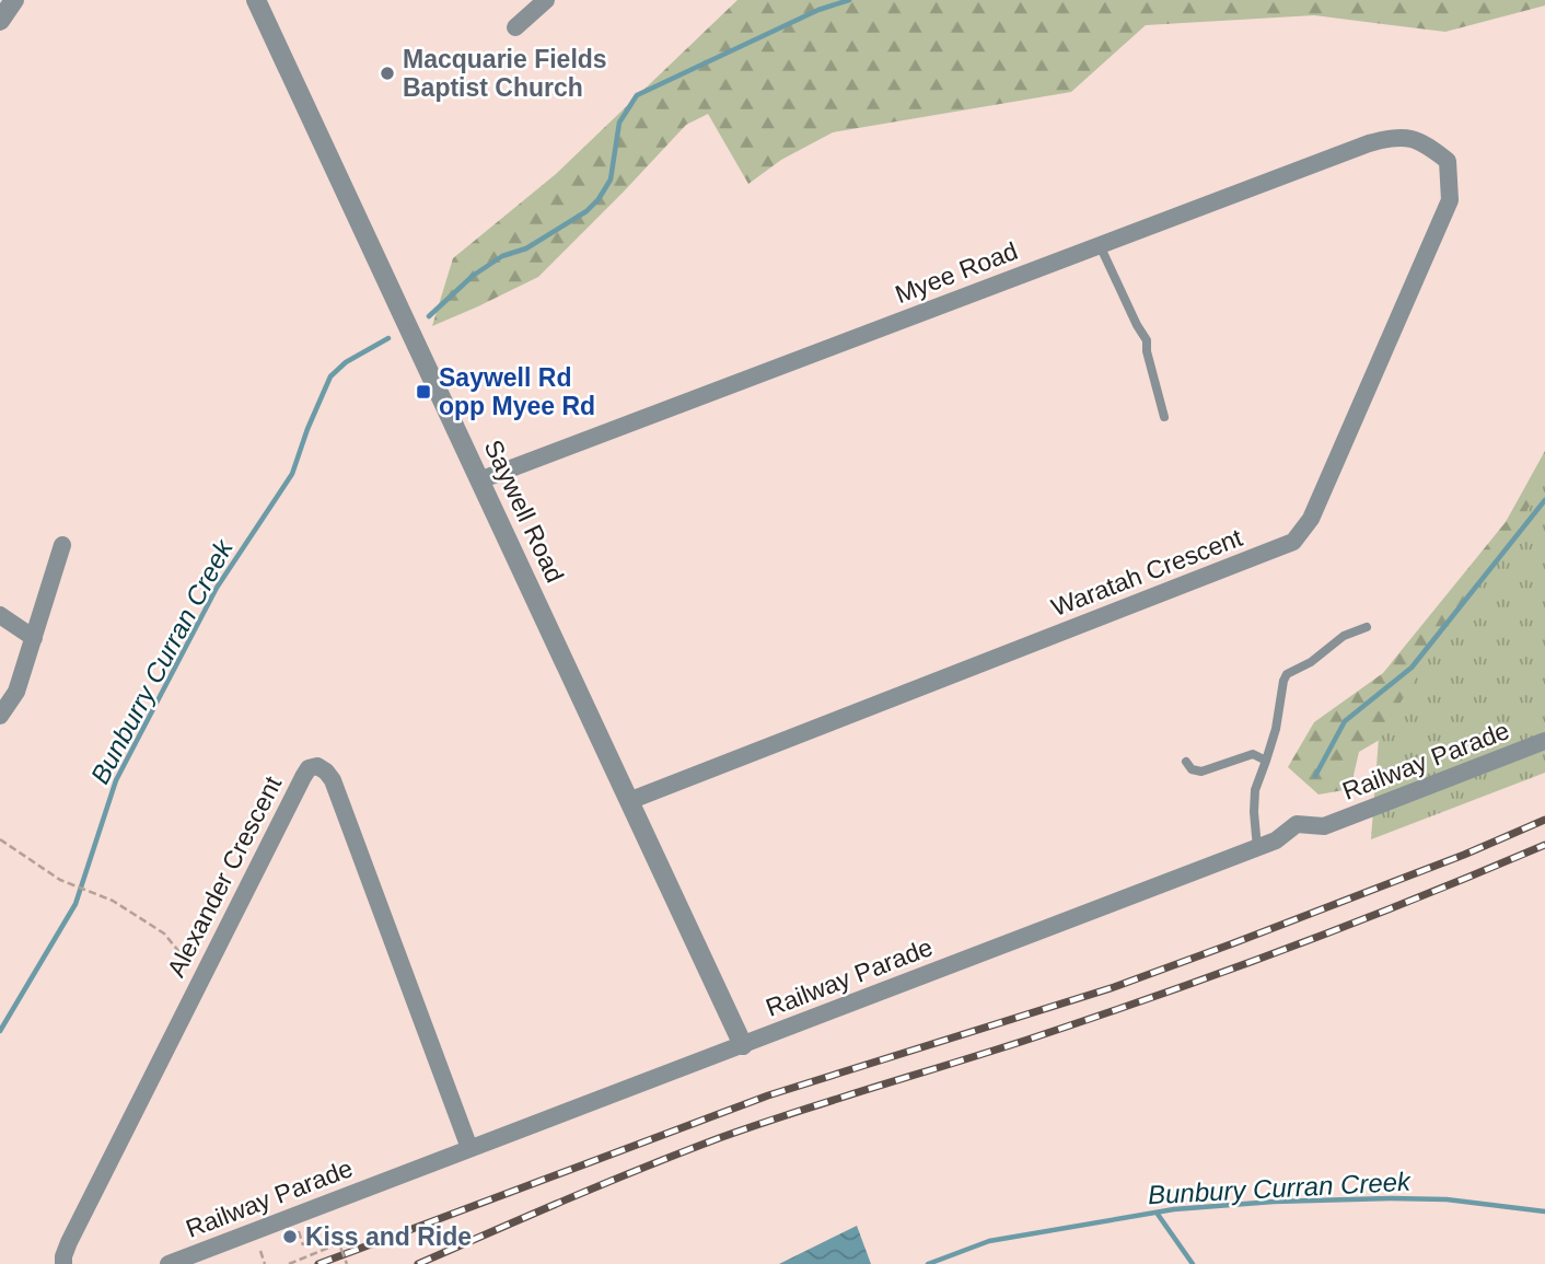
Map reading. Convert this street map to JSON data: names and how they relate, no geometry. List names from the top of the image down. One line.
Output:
{"streets":{"street":["Myee Road","Saywell Road","Waratah Crescent","Railway Parade","Alexander Crescent"]},"crossings":[["Myee Road","Saywell Road"],["Myee Road","Waratah Crescent"],["Saywell Road","Waratah Crescent"],["Saywell Road","Railway Parade"],["Railway Parade","Alexander Crescent"]],"water":["Bunburry Curran Creek","Bunbury Curran Creek"],"places":{"other":["Macquarie Fields Baptist Church","Kiss and Ride"],"transit":["Saywell Rd opp Myee Rd"]}}
